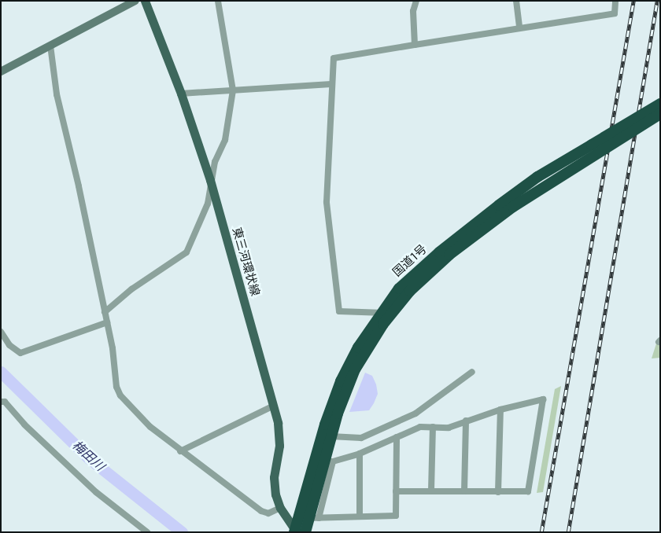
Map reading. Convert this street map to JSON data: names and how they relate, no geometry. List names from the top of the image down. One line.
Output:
{"streets":{"highway":["国道1号"],"main road":["東三河環状線"]},"crossings":[["国道1号","東三河環状線"]],"water":["梅田川"]}
